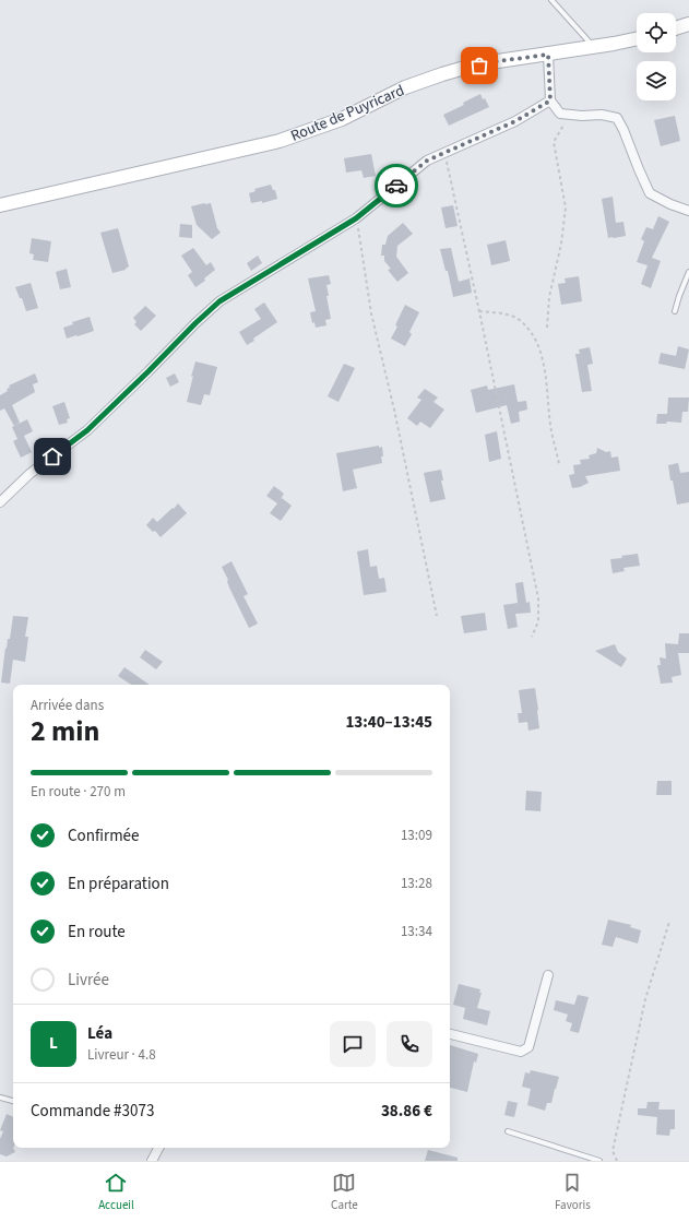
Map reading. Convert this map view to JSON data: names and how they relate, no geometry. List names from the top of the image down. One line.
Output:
{"streets":{"main road":["Route de Puyricard"]},"page":{"heading":["2 min","Arrivée dans","13:40–13:45"],"panel":["Léa","Livreur · 4.8","Commande #3073","38.86 €"],"bar":"En route · 270 m","list":[["Confirmée","13:09"],["En préparation","13:28"],["En route","13:34"],"Livrée"],"round":"L","tabs":["Accueil","Carte","Favoris"]}}
